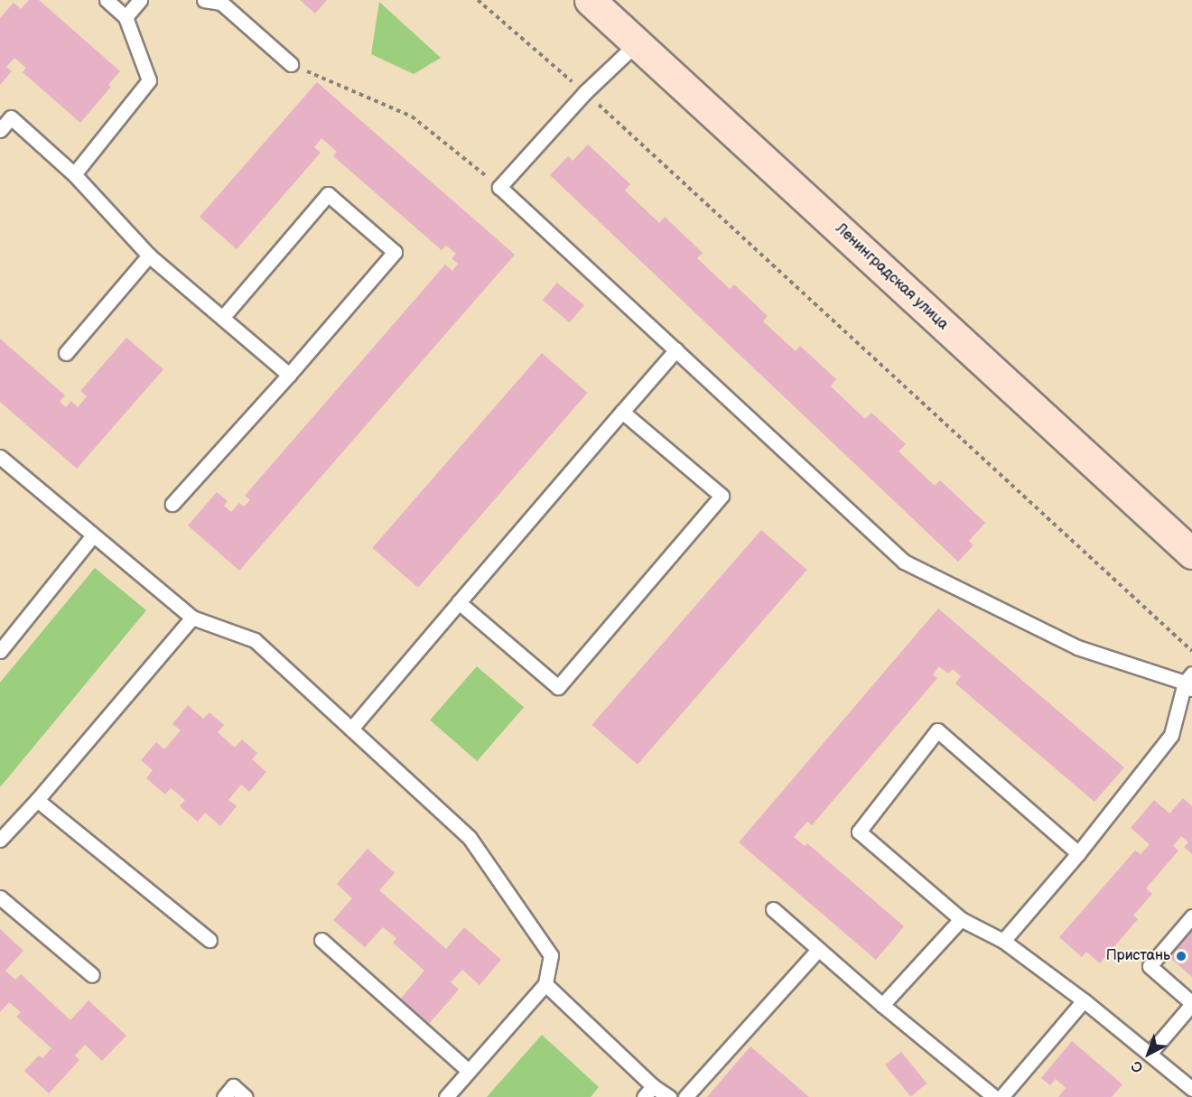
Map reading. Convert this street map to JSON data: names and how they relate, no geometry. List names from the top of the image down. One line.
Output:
{"streets":{"street":["Ленинградская улица"]},"places":["Пристань"],"north":"bottom left"}
